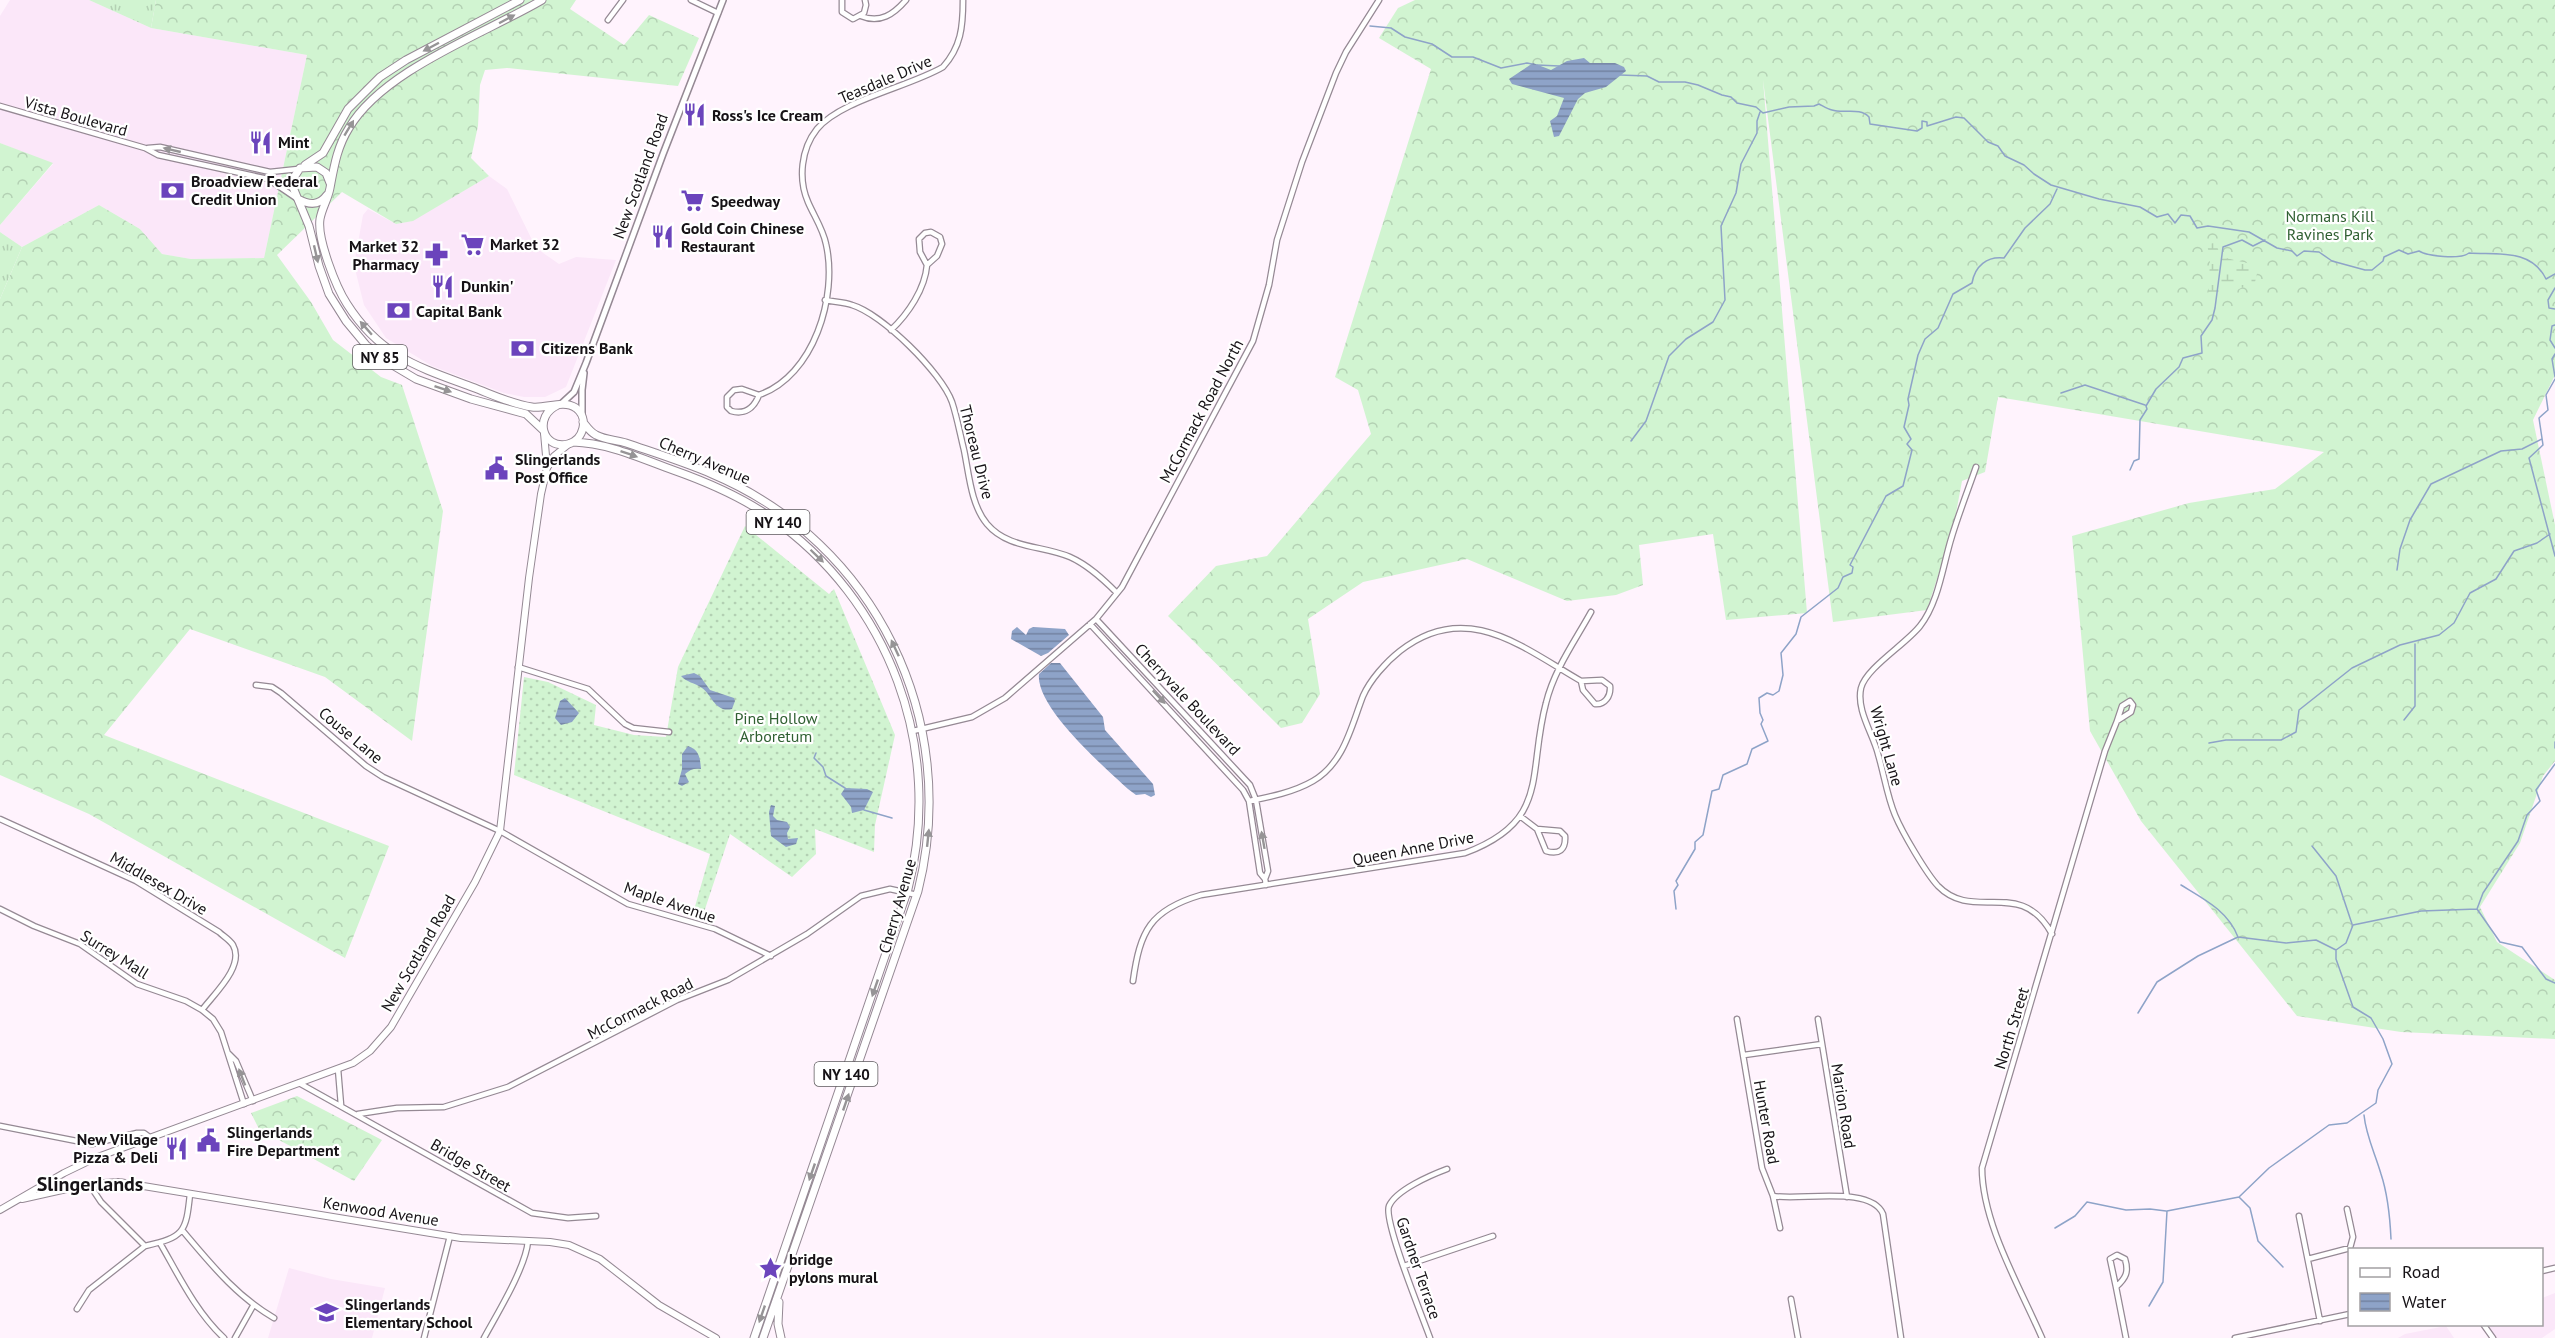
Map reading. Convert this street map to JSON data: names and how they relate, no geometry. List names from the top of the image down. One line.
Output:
{"streets":{"main road":["New Scotland Road","NY 85","Cherry Avenue","NY 140","Kenwood Avenue"],"street":["Teasdale Drive","Vista Boulevard","McCormack Road North","Thoreau Drive","Cherryvale Boulevard","Couse Lane","Wright Lane","Queen Anne Drive","Middlesex Drive","Maple Avenue","Surrey Mall","McCormack Road","North Street","Marion Road","Hunter Road","Bridge Street","Gardner Terrace"]},"crossings":[["Teasdale Drive","Thoreau Drive"],["Vista Boulevard","NY 85"],["New Scotland Road","NY 85"],["New Scotland Road","Cherry Avenue"],["New Scotland Road","Couse Lane"],["New Scotland Road","Maple Avenue"],["New Scotland Road","Surrey Mall"],["New Scotland Road","Bridge Street"],["New Scotland Road","Kenwood Avenue"],["NY 85","Cherry Avenue"],["McCormack Road North","Thoreau Drive"],["McCormack Road North","Cherry Avenue"],["McCormack Road North","Cherryvale Boulevard"],["Cherry Avenue","NY 140"],["Cherry Avenue","McCormack Road"],["Couse Lane","Maple Avenue"],["Wright Lane","North Street"],["Middlesex Drive","Surrey Mall"],["Maple Avenue","McCormack Road"],["McCormack Road","Bridge Street"]],"districts":["Slingerlands"],"parks":["Normans Kill Ravines Park","Pine Hollow Arboretum"],"places":{"restaurant":["Ross's Ice Cream","Mint","Gold Coin Chinese Restaurant","Dunkin'","New Village Pizza & Deli"],"bank":["Broadview Federal Credit Union","Capital Bank","Citizens Bank"],"supermarket":["Speedway","Market 32"],"pharmacy":["Market 32 Pharmacy"],"public building":["Slingerlands Post Office","Slingerlands Fire Department"],"place":["bridge pylons mural"],"school or university":["Slingerlands Elementary School"]},"legend":["Road","Water"]}
